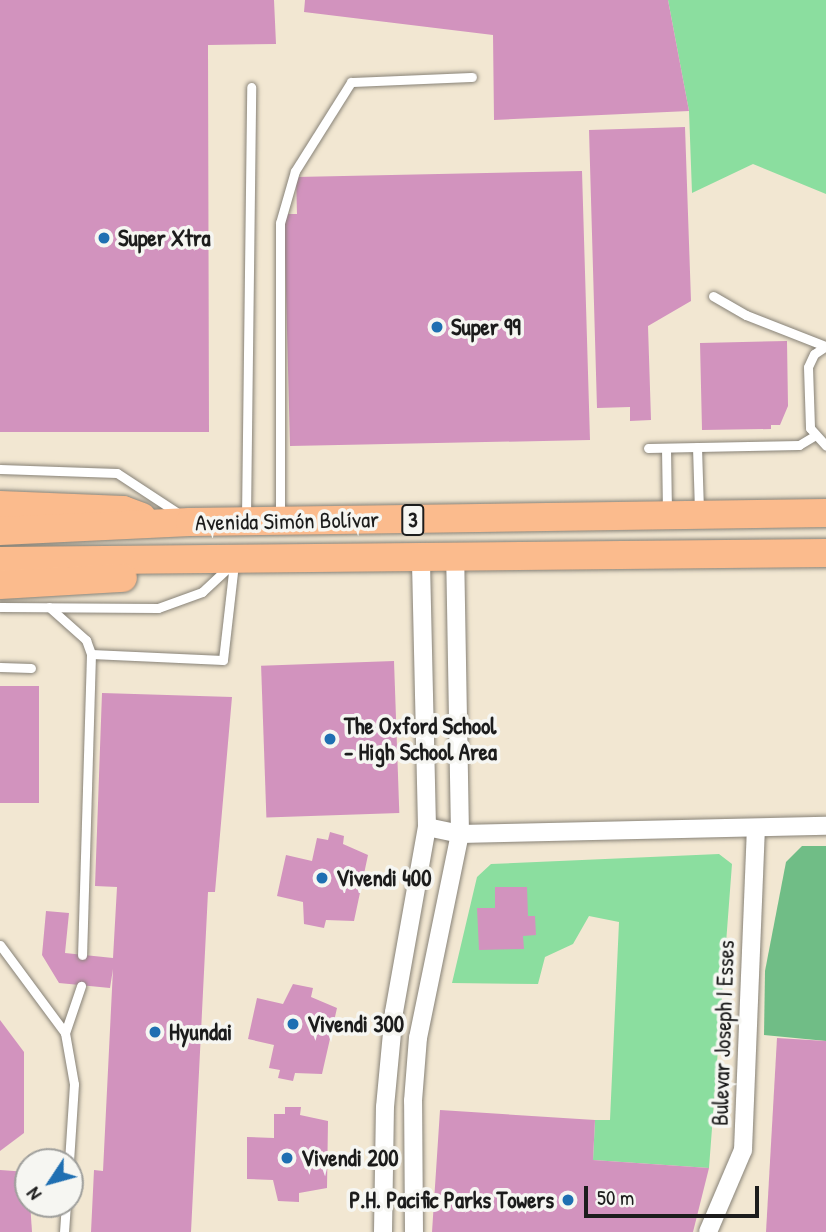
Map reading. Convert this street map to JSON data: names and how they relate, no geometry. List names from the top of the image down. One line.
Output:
{"streets":{"main road":["3","Avenida Simón Bolívar"],"street":["Bulevar Joseph I Esses"]},"places":["Super Xtra","Super 99","The Oxford School - High School Area","Vivendi 400","Vivendi 300","Hyundai","Vivendi 200","P.H. Pacific Parks Towers"],"scale_bar":"50 m","north":"bottom left"}
